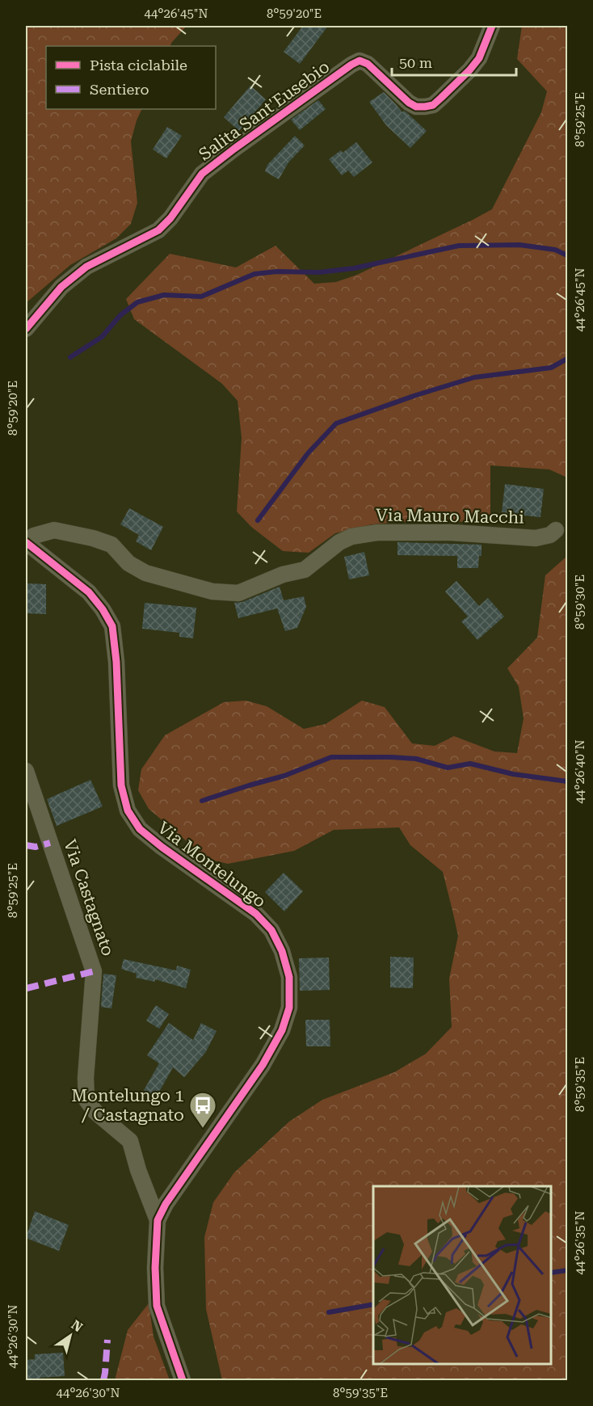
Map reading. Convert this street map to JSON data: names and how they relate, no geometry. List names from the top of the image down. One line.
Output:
{"streets":{"street":["Salita Sant'Eusebio","Via Mauro Macchi","Via Montelungo","Via Castagnato"]},"crossings":[["Via Mauro Macchi","Via Montelungo"],["Via Montelungo","Via Castagnato"]],"places":{"bus stop":["Montelungo 1 / Castagnato"]},"legend":["Pista ciclabile","Sentiero"],"scale_bar":"50 m","north":"top right","coordinates":["44°26'45\"N","8°59'20\"E","8°59'25\"E","8°59'30\"E","44°26'40\"N","8°59'35\"E","44°26'35\"N","44°26'30\"N"]}
